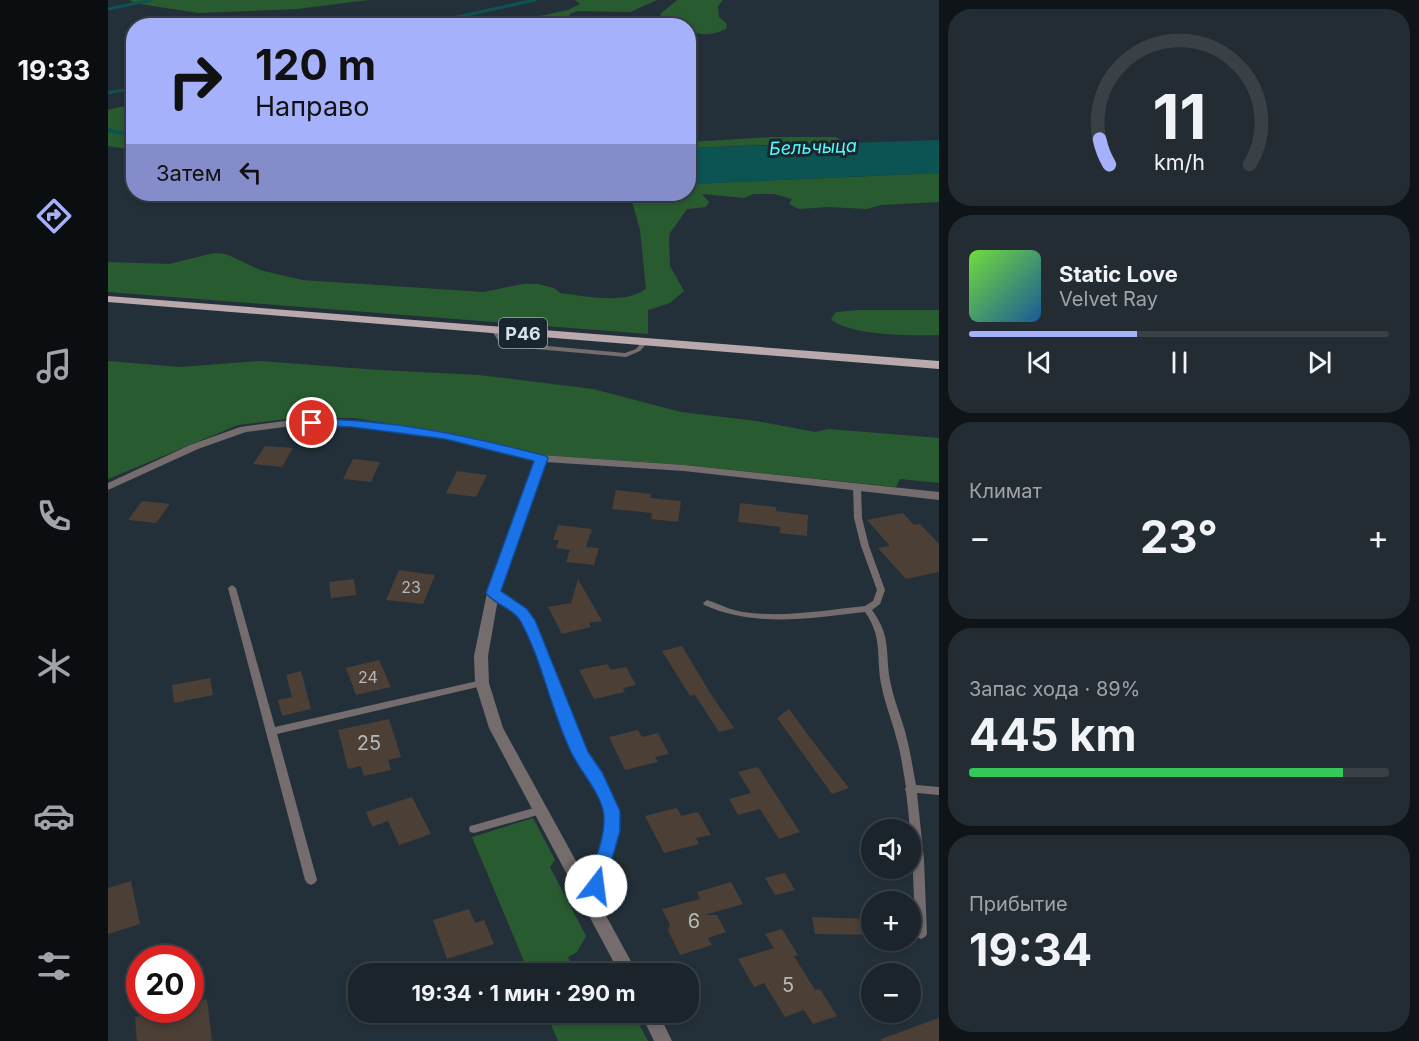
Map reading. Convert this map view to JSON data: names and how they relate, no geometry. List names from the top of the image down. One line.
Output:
{"streets":{"main road":["Р46"]},"water":["Бельчыца"],"house_numbers":["23","24","25","6","5"],"page":{"tabs":"19:33","turn":["120 m","Направо"],"then":"Затем","song":["Static Love","Velvet Ray"],"tile":["Климат",["Запас хода · 89%","445 km"],["Прибытие","19:34"]],"heat":["−","23°","+"],"map_buttons":["+","−"],"limit":"20","trip":"19:34 · 1 мин · 290 m","gauge":["11","km/h"]}}
